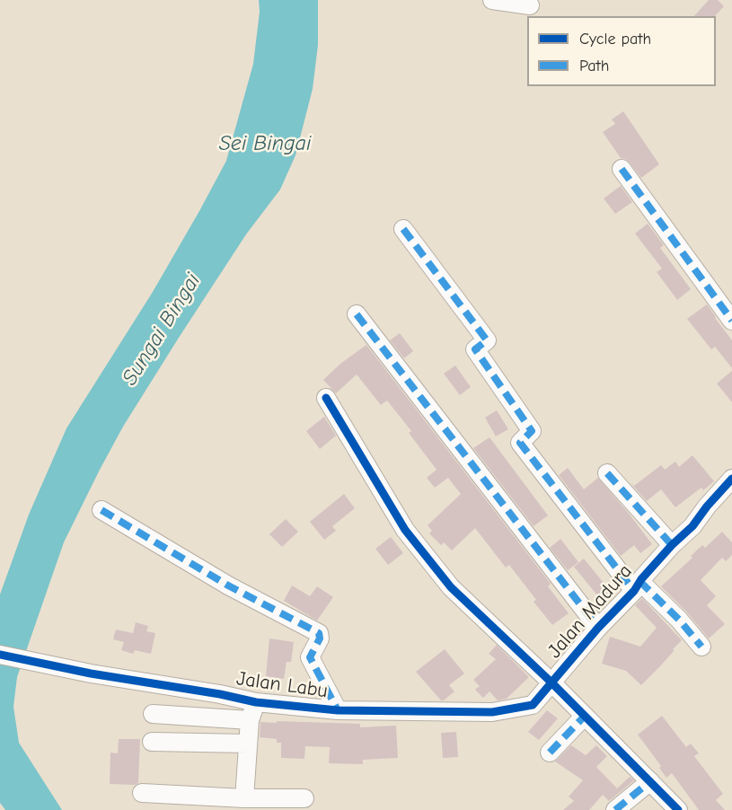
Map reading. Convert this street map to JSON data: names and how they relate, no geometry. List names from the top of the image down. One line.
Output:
{"streets":{"street":["Jalan Madura","Jalan Labu"]},"crossings":[["Jalan Madura","Jalan Labu"]],"water":["Sei Bingai","Sungai Bingai"],"legend":["Cycle path","Path"]}
